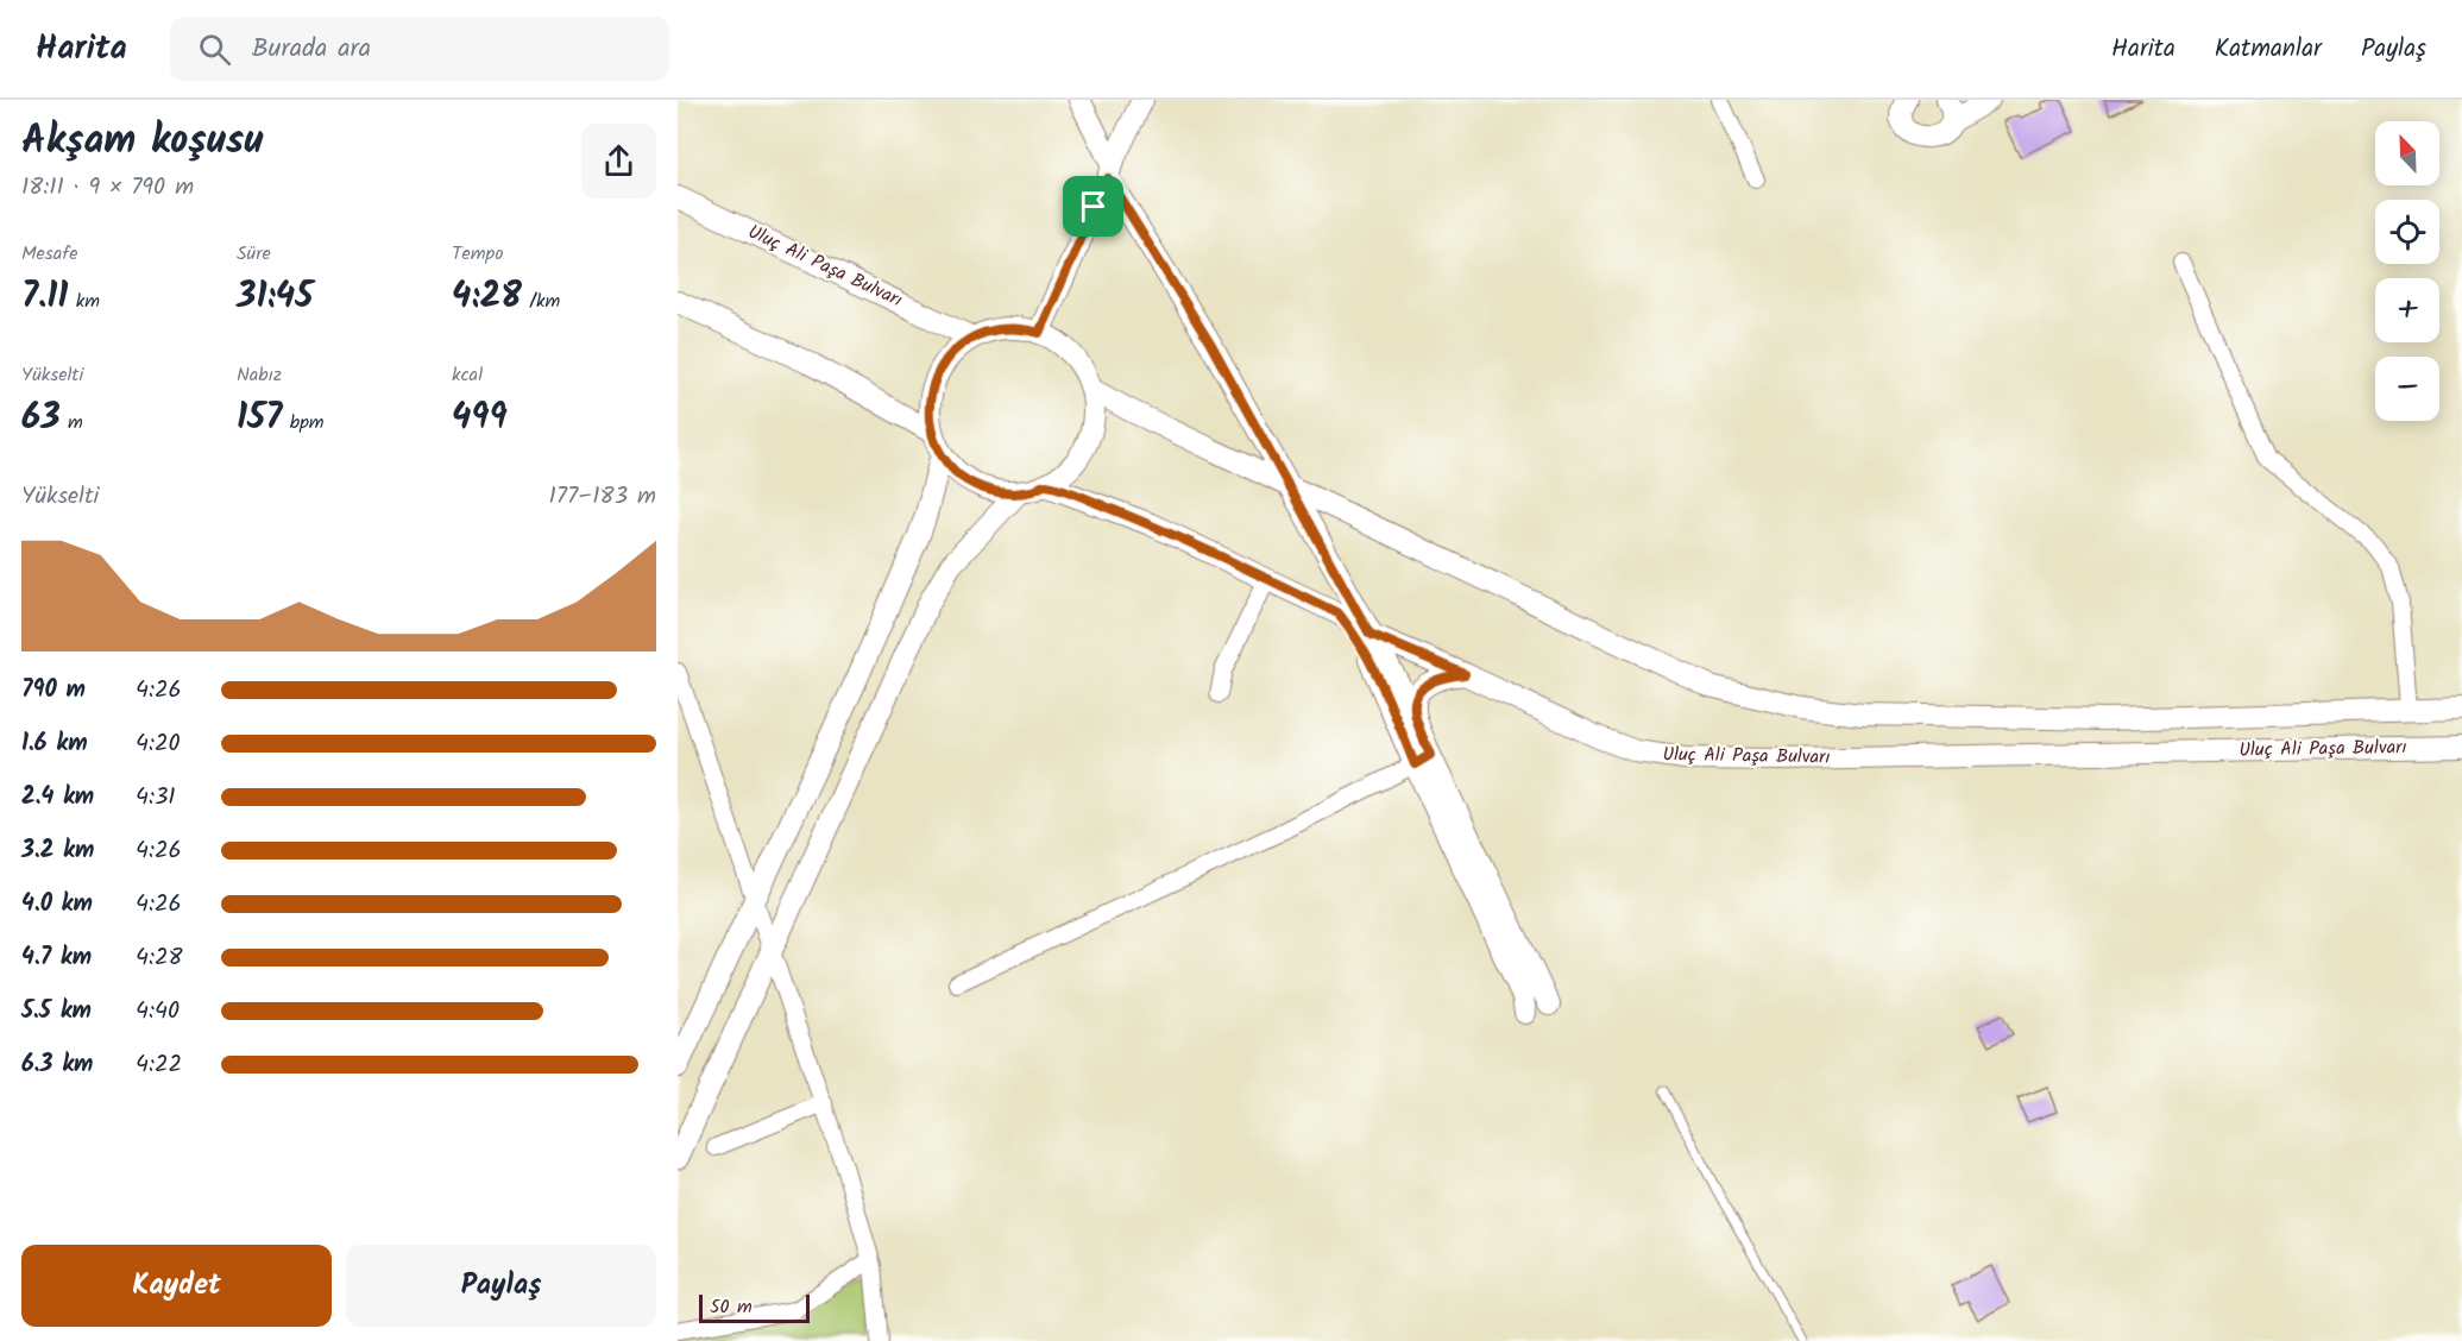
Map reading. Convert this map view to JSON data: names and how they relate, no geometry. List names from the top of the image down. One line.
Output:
{"streets":{"street":["Uluç Ali Paşa Bulvarı"]},"scale_bar":"50 m","north":"top left","page":{"header":"Harita","search":"Burada ara","nav":["Harita","Katmanlar","Paylaş"],"heading":["Akşam koşusu","18:11 · 9 × 790 m"],"map_buttons":["+","−"],"stats":[["Mesafe","7.11 km"],["Süre","31:45"],["Tempo","4:28 /km"],["Yükselti","63 m"],["Nabız","157 bpm"],["kcal","499"]],"chart":["Yükselti","177–183 m"],"list":[{"name":"790 m","note":"4:26"},{"name":"1.6 km","note":"4:20"},{"name":"2.4 km","note":"4:31"},{"name":"3.2 km","note":"4:26"},{"name":"4.0 km","note":"4:26"},{"name":"4.7 km","note":"4:28"},{"name":"5.5 km","note":"4:40"},{"name":"6.3 km","note":"4:22"}],"buttons":["Kaydet","Paylaş"],"scale":"50 m"}}
